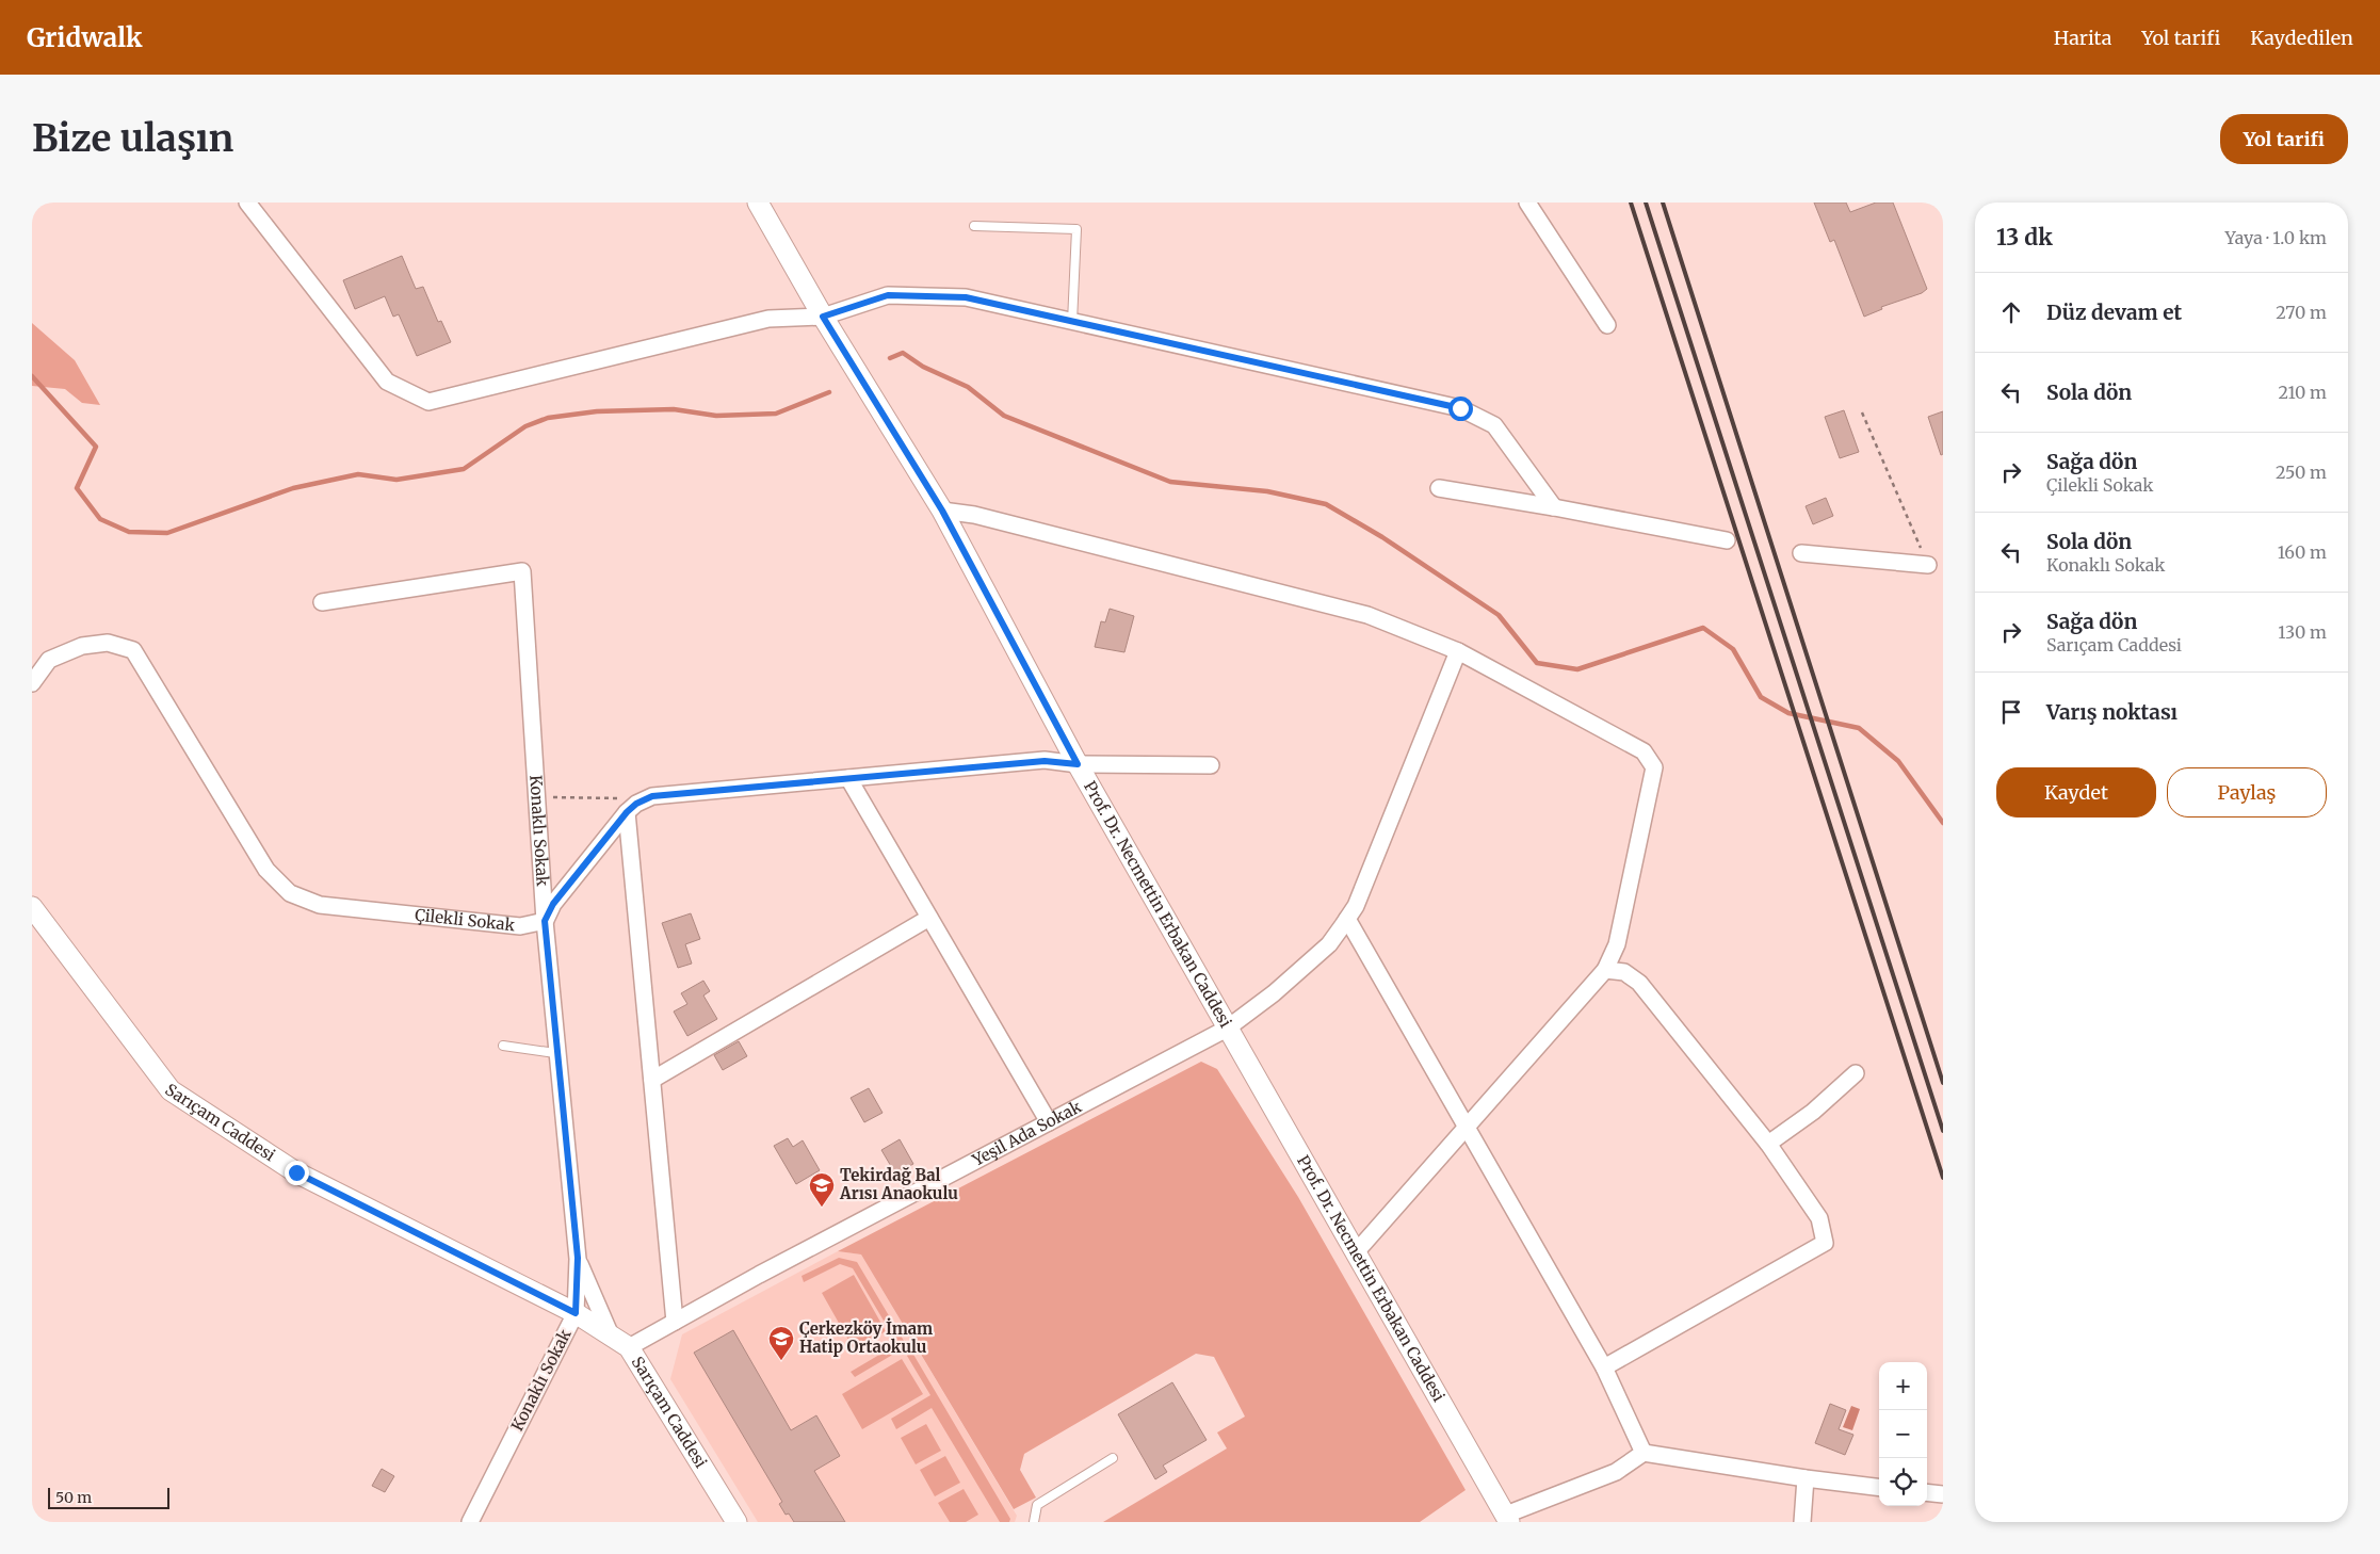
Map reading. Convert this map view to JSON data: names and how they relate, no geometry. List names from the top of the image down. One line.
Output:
{"streets":{"street":["Konaklı Sokak","Prof. Dr. Necmettin Erbakan Caddesi","Çilekli Sokak","Sarıçam Caddesi","Yeşil Ada Sokak"]},"crossings":[["Konaklı Sokak","Çilekli Sokak"],["Konaklı Sokak","Sarıçam Caddesi"],["Prof. Dr. Necmettin Erbakan Caddesi","Yeşil Ada Sokak"],["Sarıçam Caddesi","Yeşil Ada Sokak"]],"places":{"school or university":["Tekirdağ Bal Arısı Anaokulu","Çerkezköy İmam Hatip Ortaokulu"]},"scale_bar":"50 m","page":{"header":"Gridwalk","nav":["Harita","Yol tarifi","Kaydedilen"],"buttons":["Yol tarifi",["Kaydet","Paylaş"]],"title":"Bize ulaşın","heading":["13 dk","Yaya · 1.0 km"],"list":[["Düz devam et","270 m"],["Sola dön","210 m"],["Sağa dön","Çilekli Sokak","250 m"],["Sola dön","Konaklı Sokak","160 m"],["Sağa dön","Sarıçam Caddesi","130 m"],"Varış noktası"],"map_buttons":["+","−"],"scale":"50 m"}}
